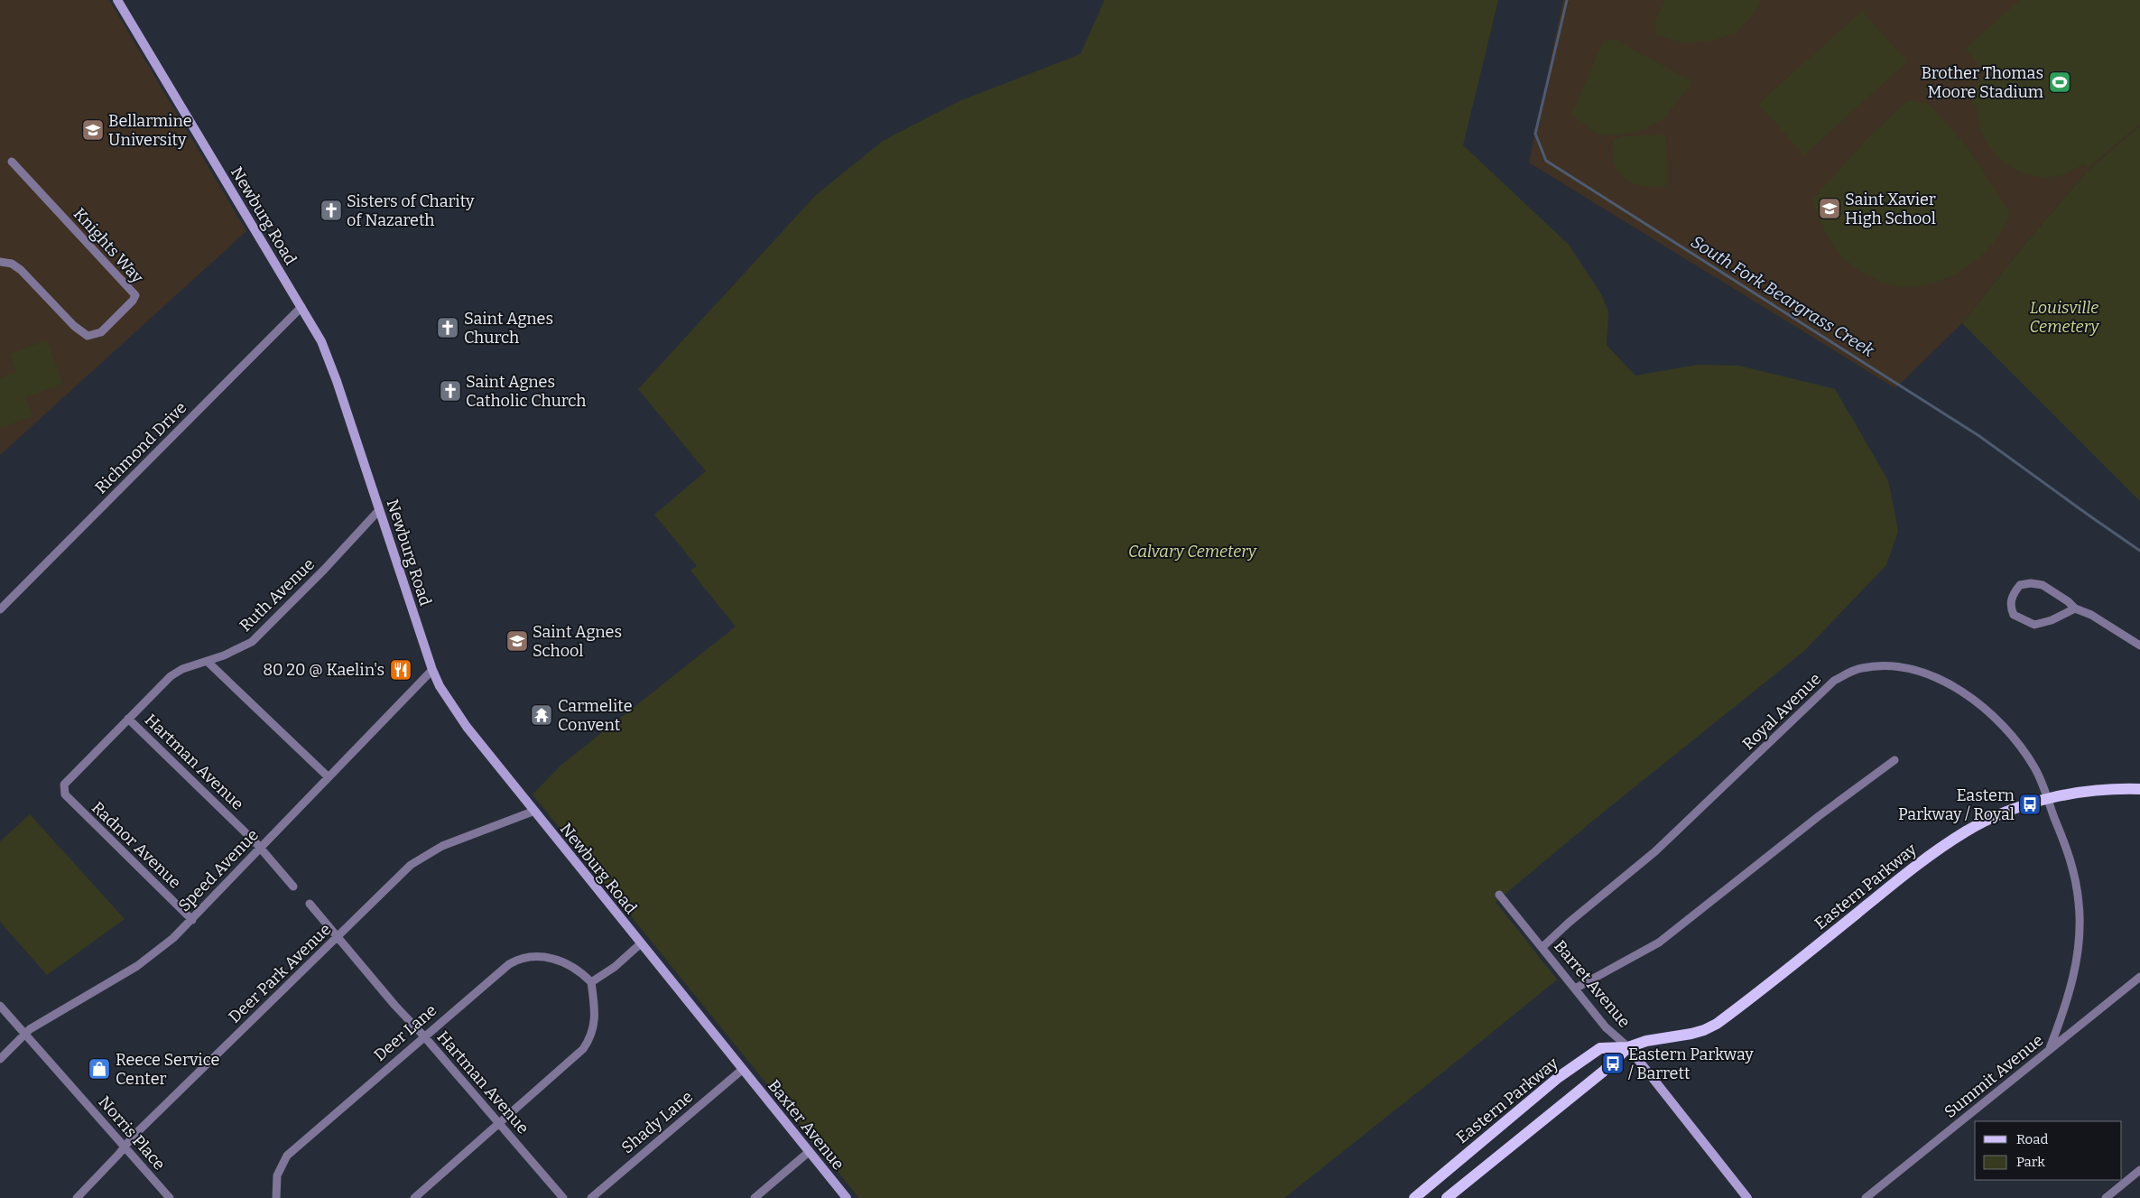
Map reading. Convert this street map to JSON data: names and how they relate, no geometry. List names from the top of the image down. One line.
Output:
{"streets":{"main road":["Newburg Road","Eastern Parkway","Barret Avenue","Baxter Avenue"],"street":["Knights Way","Richmond Drive","Ruth Avenue","Royal Avenue","Hartman Avenue","Radnor Avenue","Speed Avenue","Deer Park Avenue","Deer Lane","Summit Avenue","Shady Lane","Norris Place"]},"crossings":[["Newburg Road","Richmond Drive"],["Newburg Road","Ruth Avenue"],["Newburg Road","Speed Avenue"],["Newburg Road","Deer Park Avenue"],["Newburg Road","Shady Lane"],["Newburg Road","Baxter Avenue"],["Ruth Avenue","Hartman Avenue"],["Ruth Avenue","Radnor Avenue"],["Royal Avenue","Eastern Parkway"],["Royal Avenue","Barret Avenue"],["Royal Avenue","Summit Avenue"],["Hartman Avenue","Speed Avenue"],["Hartman Avenue","Deer Park Avenue"],["Hartman Avenue","Deer Lane"],["Radnor Avenue","Speed Avenue"],["Speed Avenue","Norris Place"],["Eastern Parkway","Barret Avenue"],["Deer Park Avenue","Norris Place"],["Shady Lane","Baxter Avenue"]],"water":["South Fork Beargrass Creek"],"parks":["Louisville Cemetery","Calvary Cemetery"],"places":{"sports":["Brother Thomas Moore Stadium"],"school or university":["Bellarmine University","Saint Xavier High School","Saint Agnes School"],"church":["Sisters of Charity of Nazareth","Saint Agnes Church","Saint Agnes Catholic Church"],"restaurant":["80 20 @ Kaelin's"],"temple":["Carmelite Convent"],"bus stop":["Eastern Parkway / Royal","Eastern Parkway / Barrett"],"shop":["Reece Service Center"]},"legend":["Road","Park"]}
